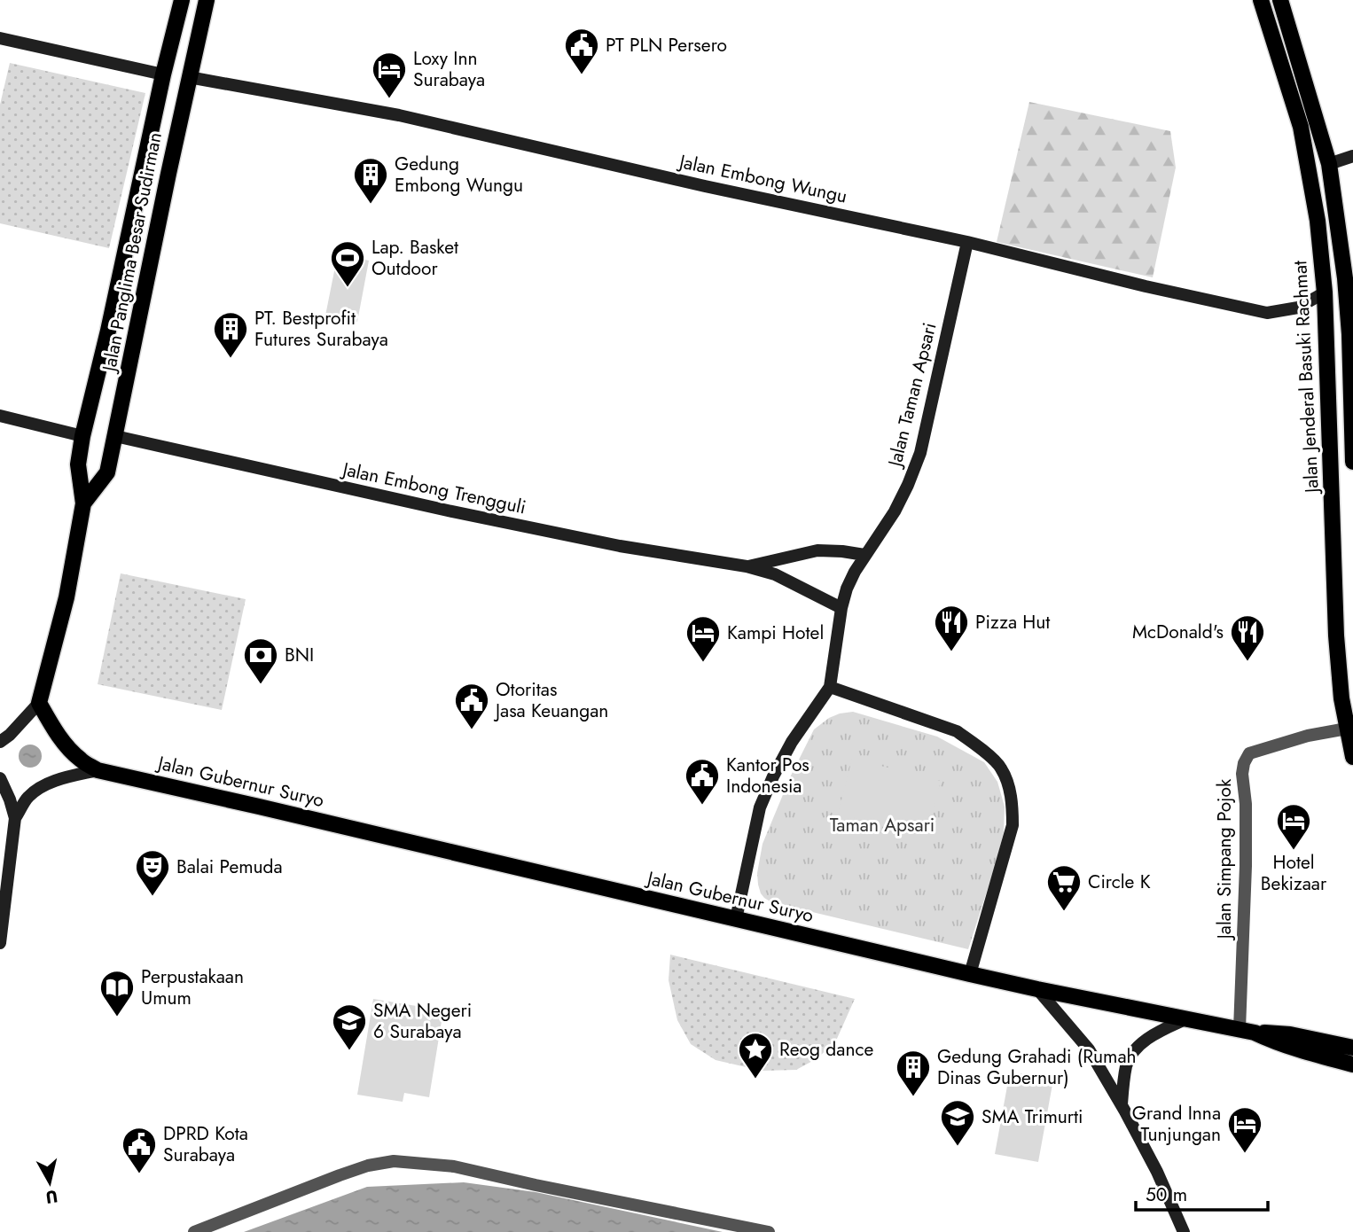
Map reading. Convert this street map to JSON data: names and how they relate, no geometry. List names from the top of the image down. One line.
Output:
{"streets":{"main road":["Jalan Panglima Besar Sudirman","Jalan Jenderal Basuki Rachmat","Jalan Gubernur Suryo"],"street":["Jalan Embong Wungu","Jalan Taman Apsari","Jalan Embong Trengguli","Jalan Simpang Pojok"]},"crossings":[["Jalan Embong Wungu","Jalan Panglima Besar Sudirman"],["Jalan Embong Wungu","Jalan Jenderal Basuki Rachmat"],["Jalan Embong Wungu","Jalan Taman Apsari"],["Jalan Panglima Besar Sudirman","Jalan Embong Trengguli"],["Jalan Panglima Besar Sudirman","Jalan Gubernur Suryo"],["Jalan Jenderal Basuki Rachmat","Jalan Simpang Pojok"],["Jalan Taman Apsari","Jalan Embong Trengguli"],["Jalan Taman Apsari","Jalan Gubernur Suryo"],["Jalan Gubernur Suryo","Jalan Simpang Pojok"]],"parks":["Taman Apsari"],"places":{"public building":["PT PLN Persero","Otoritas Jasa Keuangan","Kantor Pos Indonesia","DPRD Kota Surabaya"],"hotel":["Loxy Inn Surabaya","Kampi Hotel","Hotel Bekizaar","Grand Inna Tunjungan"],"building":["Gedung Embong Wungu","PT. Bestprofit Futures Surabaya","Gedung Grahadi (Rumah Dinas Gubernur)"],"sports":["Lap. Basket Outdoor"],"restaurant":["Pizza Hut","McDonald's"],"bank":["BNI"],"theatre":["Balai Pemuda"],"supermarket":["Circle K"],"library":["Perpustakaan Umum"],"school or university":["SMA Negeri 6 Surabaya","SMA Trimurti"],"place":["Reog dance"]},"scale_bar":"50 m","north":"bottom"}
